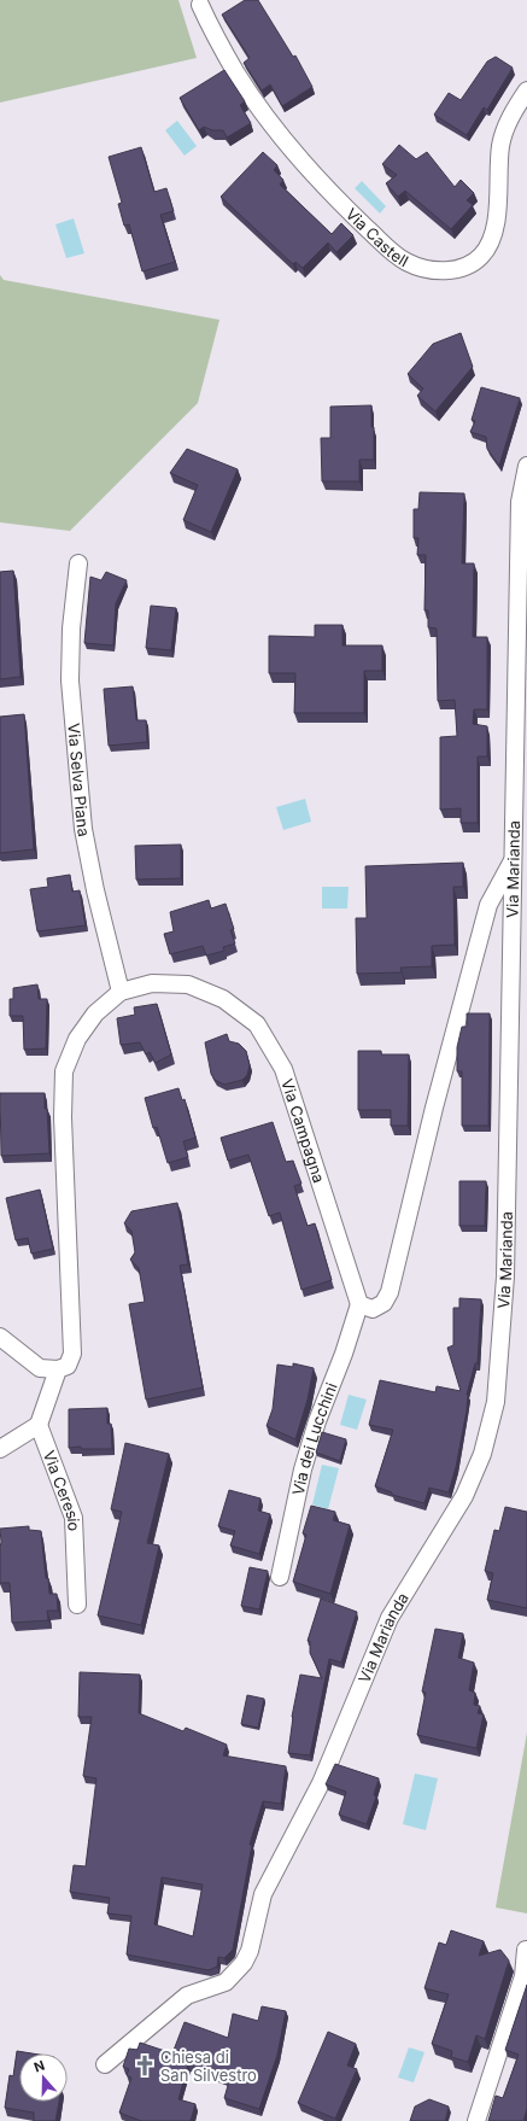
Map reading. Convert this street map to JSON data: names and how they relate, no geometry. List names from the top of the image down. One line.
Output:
{"streets":{"street":["Via Castell","Via Selva Piana","Via Marianda","Via Campagna","Via dei Lucchini","Via Ceresio"]},"crossings":[["Via Selva Piana","Via Campagna"],["Via Campagna","Via dei Lucchini"],["Via Campagna","Via Ceresio"]],"places":{"church":["Chiesa di San Silvestro"]},"north":"top"}
